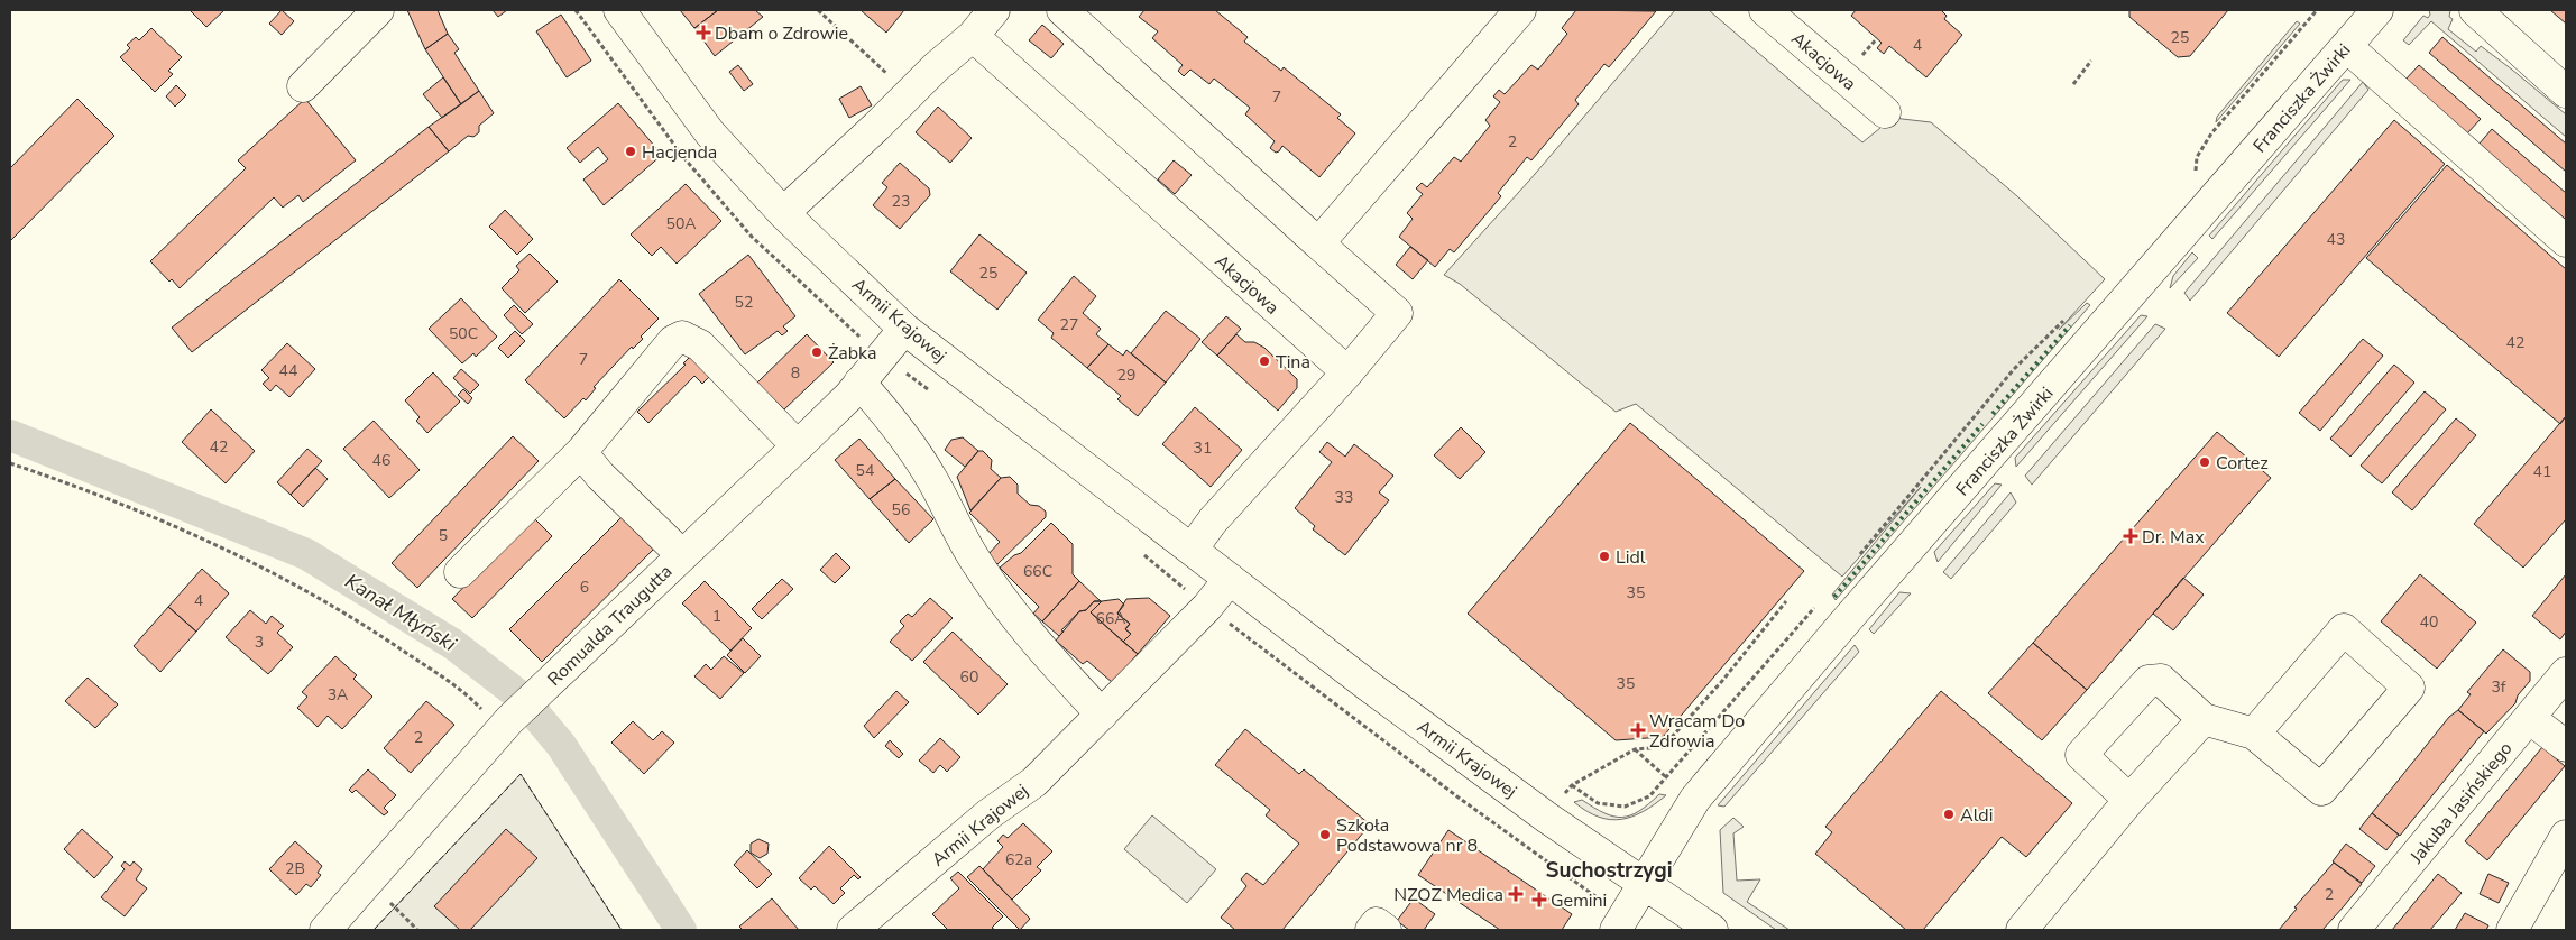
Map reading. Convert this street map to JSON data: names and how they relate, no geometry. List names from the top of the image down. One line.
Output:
{"streets":{"street":["Akacjowa","Franciszka Żwirki","Armii Krajowej","Romualda Traugutta","Jakuba Jasińskiego"]},"crossings":[["Franciszka Żwirki","Armii Krajowej"],["Armii Krajowej","Romualda Traugutta"]],"districts":["Suchostrzygi"],"water":["Kanał Młyński"],"places":{"health":["Dbam o Zdrowie","Dr. Max","Wracam Do Zdrowia","NZOZ Medica","Gemini"],"other":["Hacjenda","Żabka","Tina","Cortez","Lidl","Aldi","Szkoła Podstawowa nr 8"]},"house_numbers":["25","4","7","2","23","50A","43","25","52","27","50C","42","7","44","8","29","42","31","46","54","41","33","56","5","66C","6","35","4","1","66A","40","3","60","35","3f","3A","2","62a","2B","2"]}
